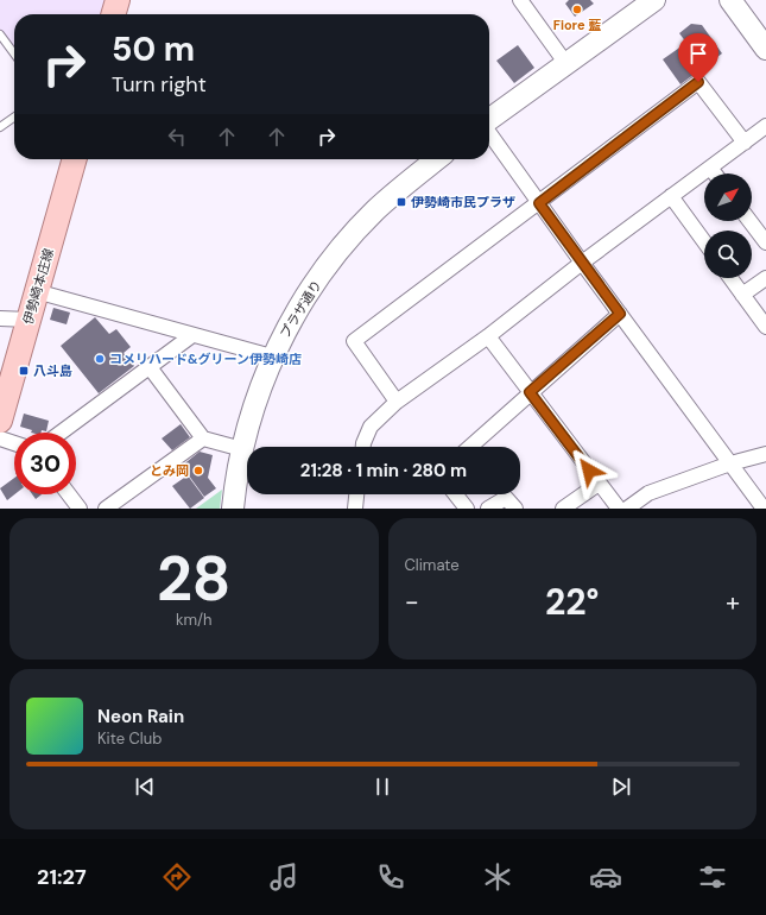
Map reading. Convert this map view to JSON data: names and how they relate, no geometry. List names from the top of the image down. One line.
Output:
{"streets":{"main road":["伊勢崎本庄線"],"street":["プラザ通り"]},"places":{"other":["Fiore 藍","コメリハード&グリーン伊勢崎店","とみ岡"],"transit":["伊勢崎市民プラザ","八斗島"]},"north":"top right","page":{"turn":["50 m","Turn right"],"limit":"30","trip":"21:28 · 1 min · 280 m","tile":[["28","km/h"],"Climate"],"heat":["−","22°","+"],"song":["Neon Rain","Kite Club"],"tabs":"21:27"}}
